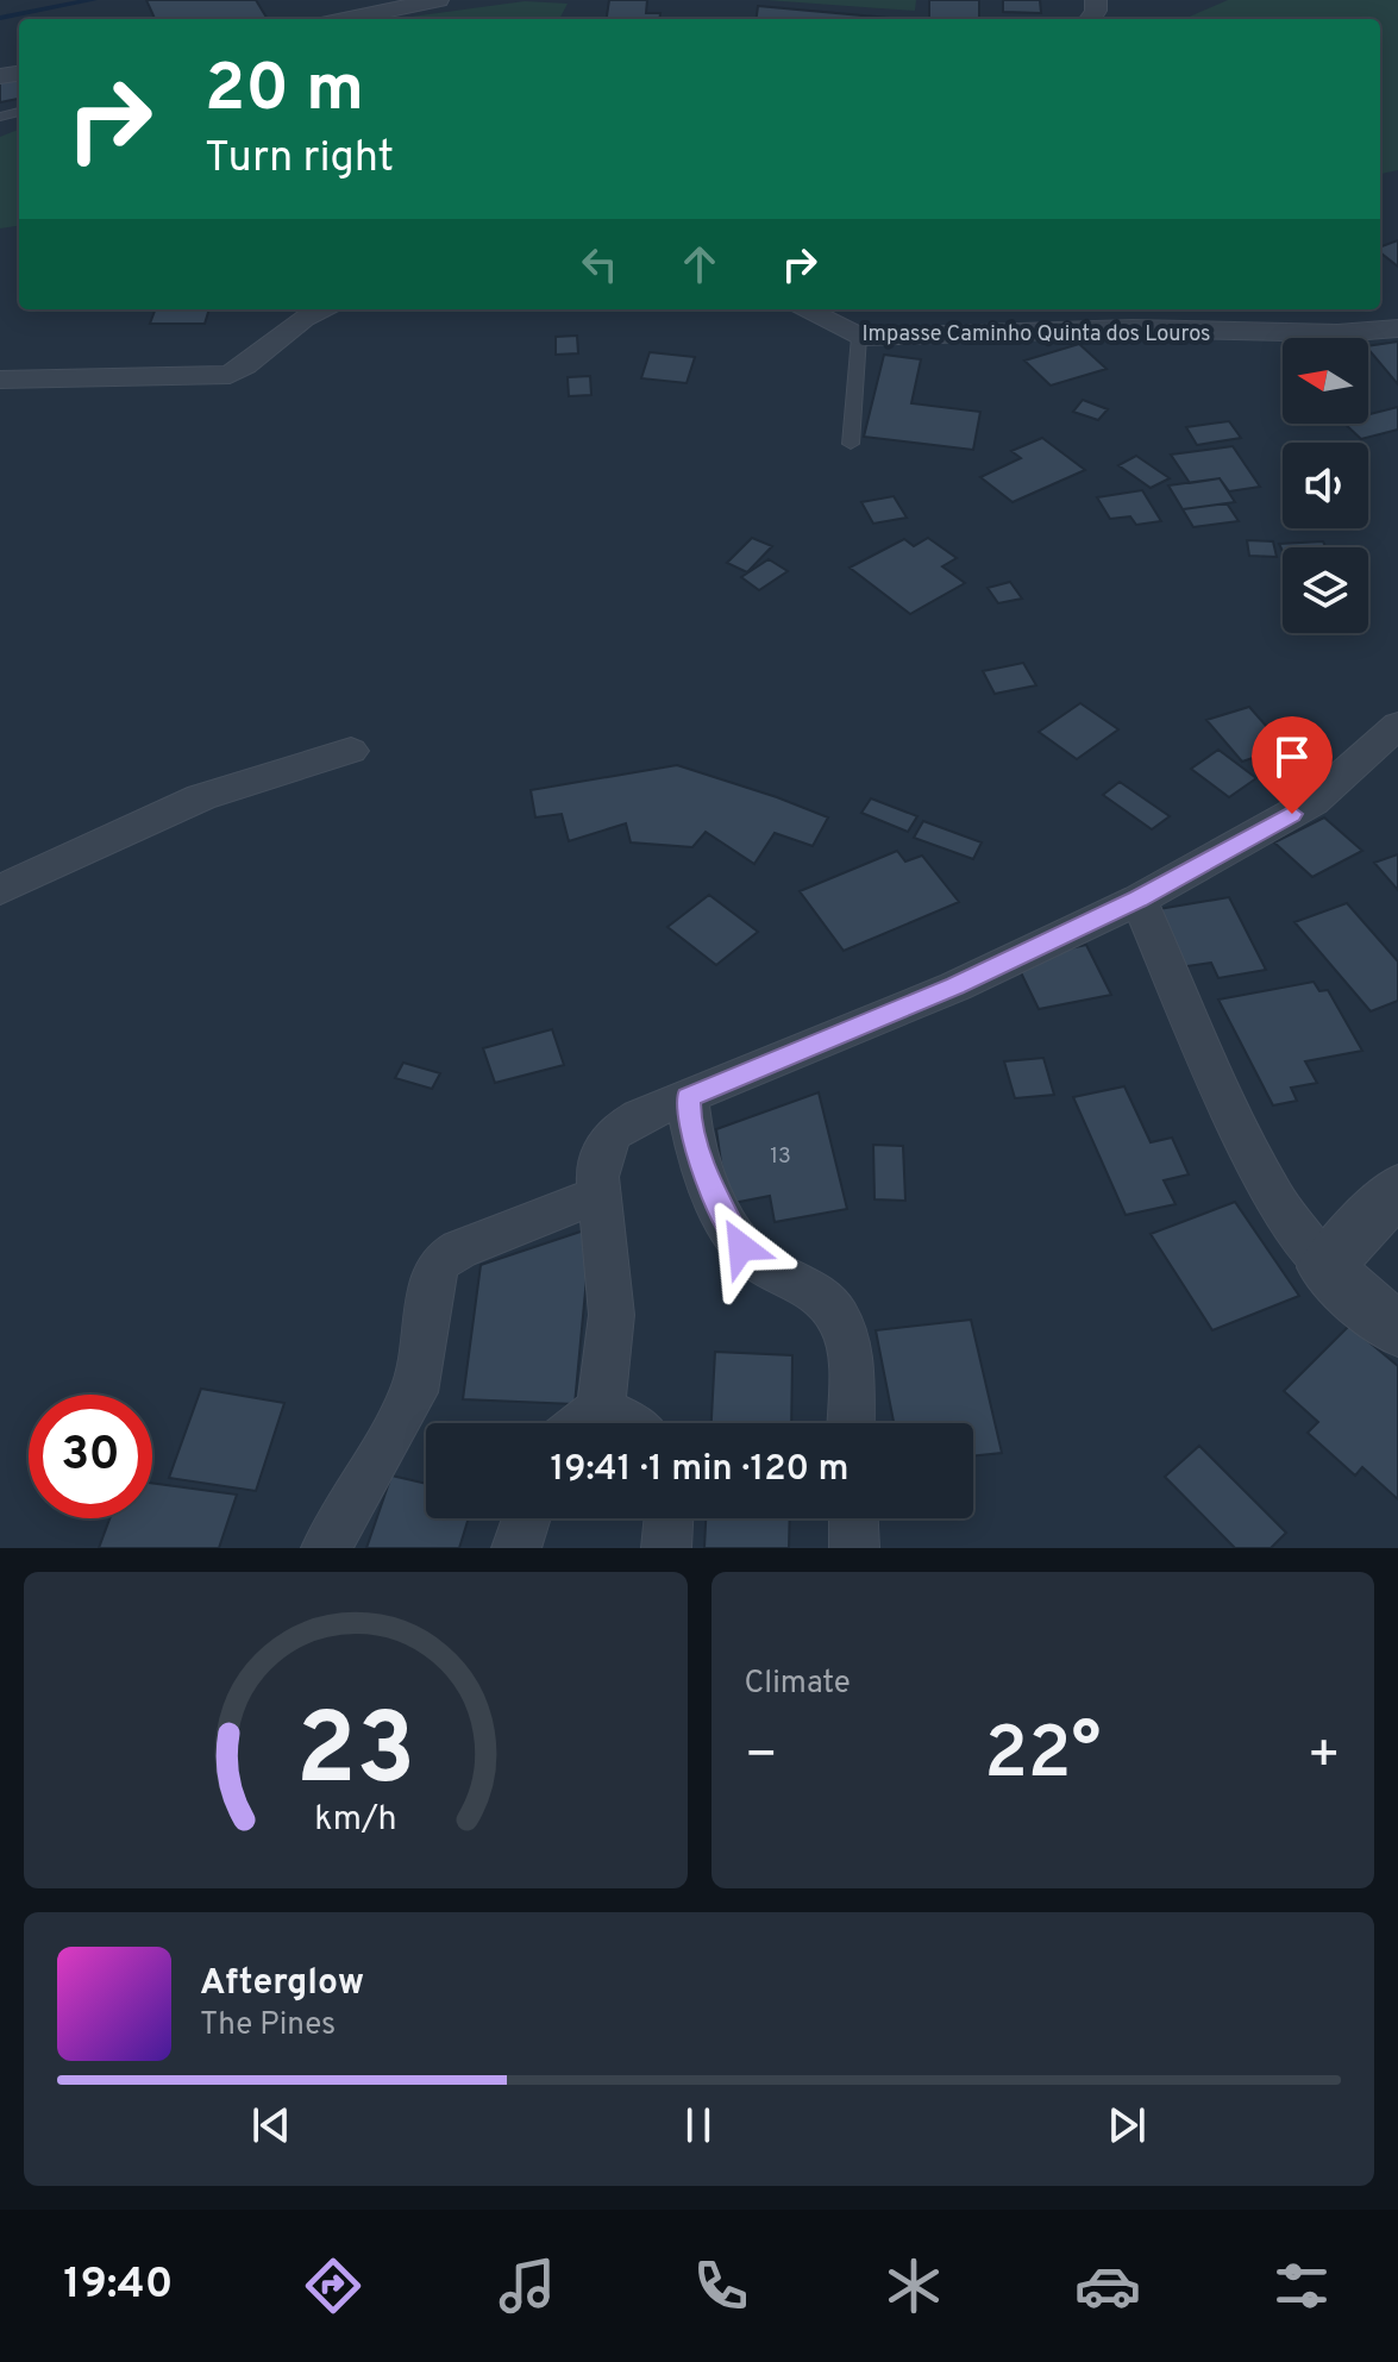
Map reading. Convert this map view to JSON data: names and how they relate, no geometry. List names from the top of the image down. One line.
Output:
{"streets":{"street":["Impasse Caminho Quinta dos Louros"]},"house_numbers":["13"],"north":"left","page":{"turn":["20 m","Turn right"],"limit":"30","trip":"19:41 · 1 min · 120 m","tile":"Climate","heat":["−","22°","+"],"song":["Afterglow","The Pines"],"tabs":"19:40","gauge":["23","km/h"]}}
